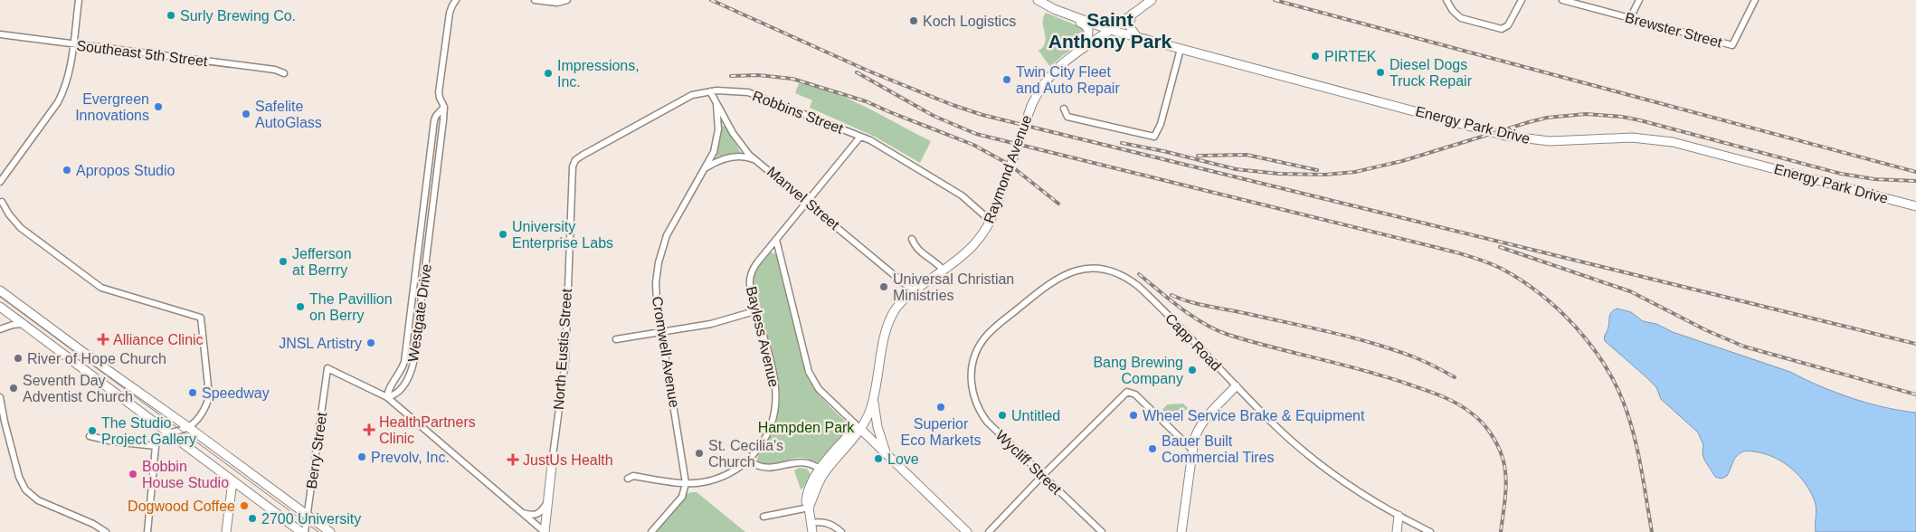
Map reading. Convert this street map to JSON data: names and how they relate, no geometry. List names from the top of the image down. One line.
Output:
{"streets":{"street":["Brewster Street","Southeast 5th Street","Robbins Street","Energy Park Drive","Raymond Avenue","Manvel Street","Westgate Drive","Bayless Avenue","Capp Road","North Eustis Street","Cromwell Avenue","Berry Street","Wycliff Street"]},"crossings":[["Robbins Street","Raymond Avenue"],["Robbins Street","Manvel Street"],["Robbins Street","Bayless Avenue"],["Robbins Street","North Eustis Street"],["Energy Park Drive","Raymond Avenue"],["Raymond Avenue","Manvel Street"],["Manvel Street","Bayless Avenue"],["Manvel Street","Cromwell Avenue"],["Westgate Drive","Berry Street"],["Bayless Avenue","Cromwell Avenue"],["Capp Road","Wycliff Street"]],"districts":["Saint Anthony Park"],"parks":["Hampden Park"],"places":{"other":["Surly Brewing Co.","Koch Logistics","PIRTEK","Diesel Dogs Truck Repair","Impressions, Inc.","Twin City Fleet and Auto Repair","Evergreen Innovations","Safelite AutoGlass","Apropos Studio","University Enterprise Labs","Jefferson at Berrry","Universal Christian Ministries","The Pavillion on Berry","JNSL Artistry","River of Hope Church","Bang Brewing Company","Seventh Day Adventist Church","Speedway","Superior Eco Markets","Untitled","Wheel Service Brake & Equipment","The Studio Project Gallery","Bauer Built Commercial Tires","St. Cecilia's Church","Prevolv, Inc.","Love","Bobbin House Studio","Dogwood Coffee","2700 University"],"health":["Alliance Clinic","HealthPartners Clinic","JustUs Health"]}}
